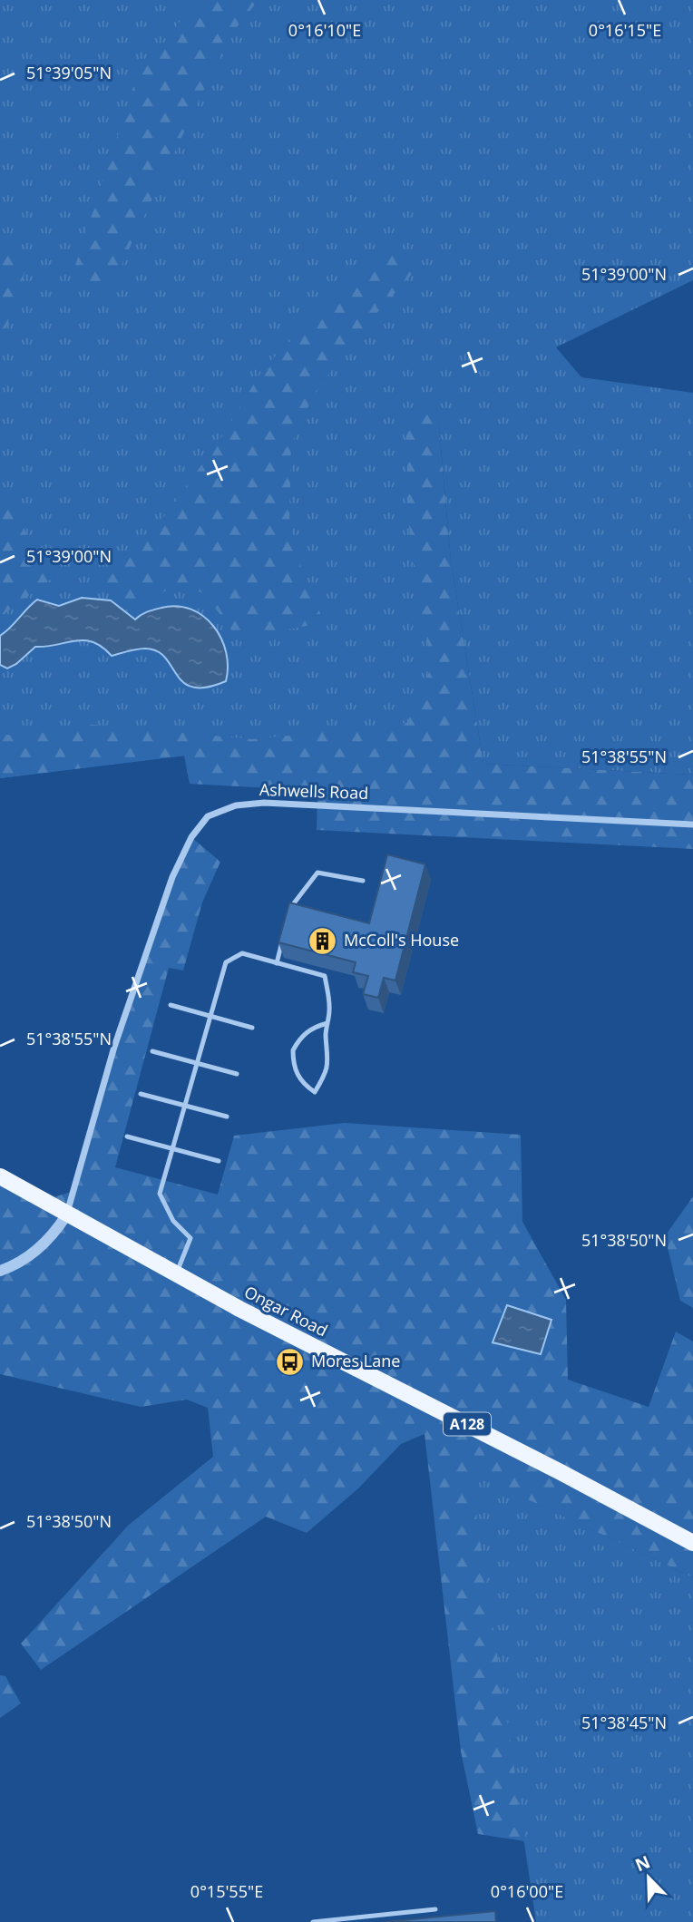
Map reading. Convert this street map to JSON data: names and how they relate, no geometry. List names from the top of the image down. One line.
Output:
{"streets":{"main road":["Ongar Road","A128"],"street":["Ashwells Road"]},"crossings":[["Ashwells Road","Ongar Road"]],"places":{"building":["McColl's House"],"bus stop":["Mores Lane"]},"north":"top left","coordinates":["0°16'10\"E","0°16'15\"E","51°39'05\"N","51°39'00\"N","51°38'55\"N","51°38'50\"N","51°38'45\"N","0°15'55\"E","0°16'00\"E"]}
